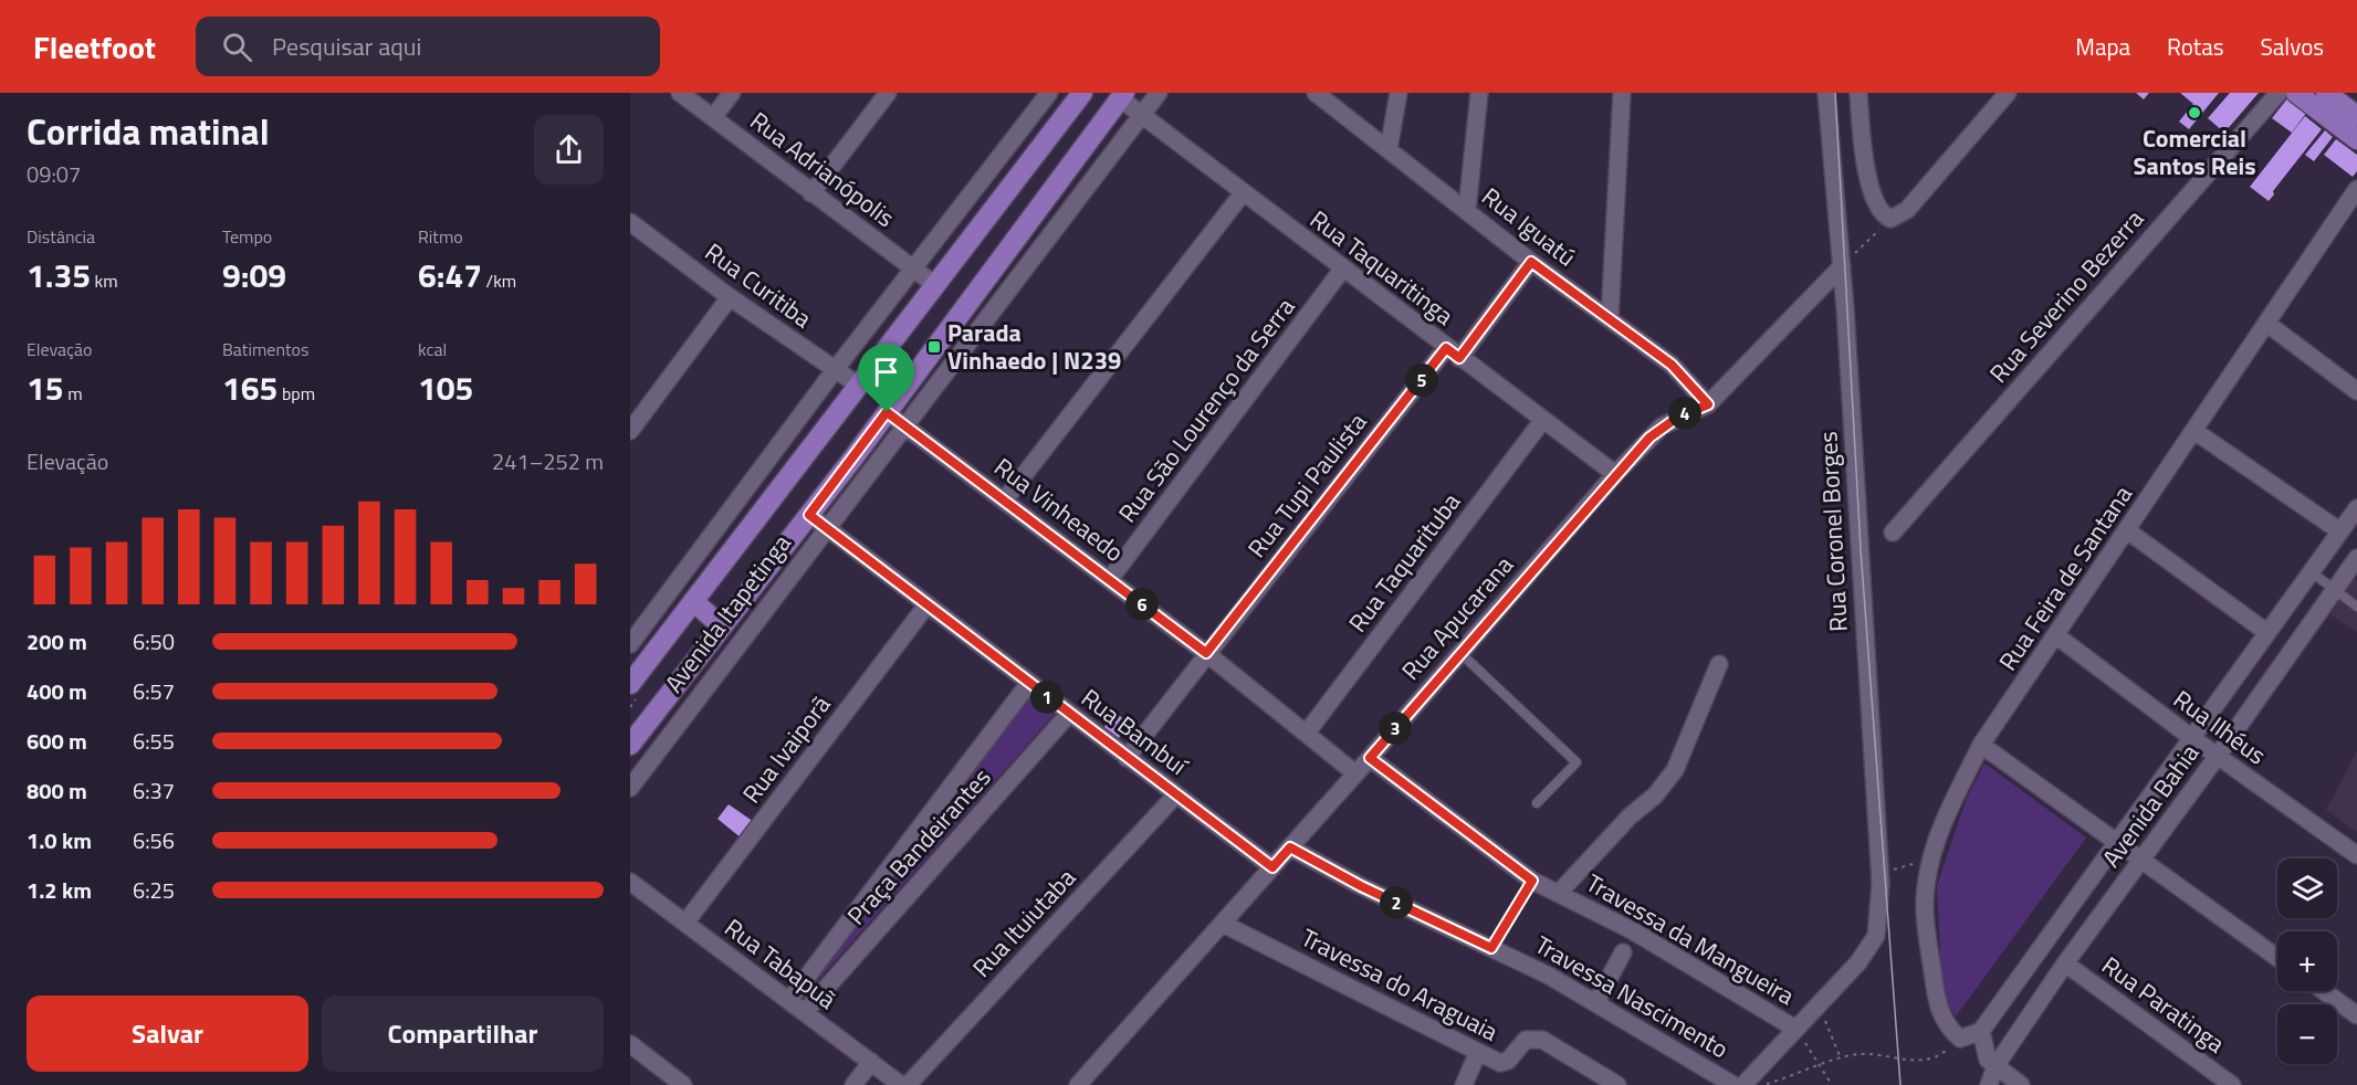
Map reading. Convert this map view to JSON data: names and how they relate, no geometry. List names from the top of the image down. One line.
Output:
{"streets":{"main road":["Avenida Itapetinga"],"street":["Rua Adrianópolis","Rua Iguatú","Rua Taquaritinga","Rua Curitiba","Rua Severino Bezerra","Rua São Lourenço da Serra","Rua Tupi Paulista","Rua Vinheaedo","Rua Coronel Borges","Rua Taquarituba","Rua Feira de Santana","Rua Apucarana","Rua Ilhéus","Rua Bambuí","Rua Ivaiporã","Avenida Bahia","Praça Bandeirantes","Rua Ituiutaba","Travessa da Mangueira","Rua Tabapuã","Travessa do Araguaia","Travessa Nascimento","Rua Paratinga"]},"crossings":[["Rua Adrianópolis","Avenida Itapetinga"],["Rua Iguatú","Rua Tupi Paulista"],["Rua Iguatú","Rua Apucarana"],["Rua Taquaritinga","Rua São Lourenço da Serra"],["Rua Taquaritinga","Rua Tupi Paulista"],["Rua Taquaritinga","Rua Taquarituba"],["Rua Taquaritinga","Avenida Itapetinga"],["Rua Taquaritinga","Rua Apucarana"],["Rua Curitiba","Avenida Itapetinga"],["Rua São Lourenço da Serra","Rua Vinheaedo"],["Rua Tupi Paulista","Rua Vinheaedo"],["Rua Tupi Paulista","Rua Bambuí"],["Rua Vinheaedo","Rua Taquarituba"],["Rua Vinheaedo","Avenida Itapetinga"],["Rua Vinheaedo","Rua Apucarana"],["Rua Coronel Borges","Rua Apucarana"],["Rua Coronel Borges","Travessa da Mangueira"],["Rua Feira de Santana","Rua Ilhéus"],["Avenida Itapetinga","Rua Bambuí"],["Rua Apucarana","Rua Bambuí"],["Rua Apucarana","Travessa da Mangueira"],["Rua Apucarana","Travessa do Araguaia"],["Rua Apucarana","Travessa Nascimento"],["Rua Ilhéus","Avenida Bahia"],["Rua Bambuí","Rua Ivaiporã"],["Rua Bambuí","Praça Bandeirantes"],["Rua Bambuí","Rua Ituiutaba"],["Rua Ivaiporã","Rua Tabapuã"],["Avenida Bahia","Rua Paratinga"],["Praça Bandeirantes","Rua Tabapuã"]],"places":{"other":["Comercial Santos Reis"],"transit":["Parada Vinhaedo | N239"]},"page":{"header":"Fleetfoot","search":"Pesquisar aqui","nav":["Mapa","Rotas","Salvos"],"heading":["Corrida matinal","09:07"],"stats":[["Distância","1.35 km"],["Tempo","9:09"],["Ritmo","6:47 /km"],["Elevação","15 m"],["Batimentos","165 bpm"],["kcal","105"]],"pins":["5","4","6","1","3","2"],"chart":["Elevação","241–252 m"],"list":[{"name":"200 m","note":"6:50"},{"name":"400 m","note":"6:57"},{"name":"600 m","note":"6:55"},{"name":"800 m","note":"6:37"},{"name":"1.0 km","note":"6:56"},{"name":"1.2 km","note":"6:25"}],"map_buttons":["+","−"],"buttons":["Salvar","Compartilhar"]}}
